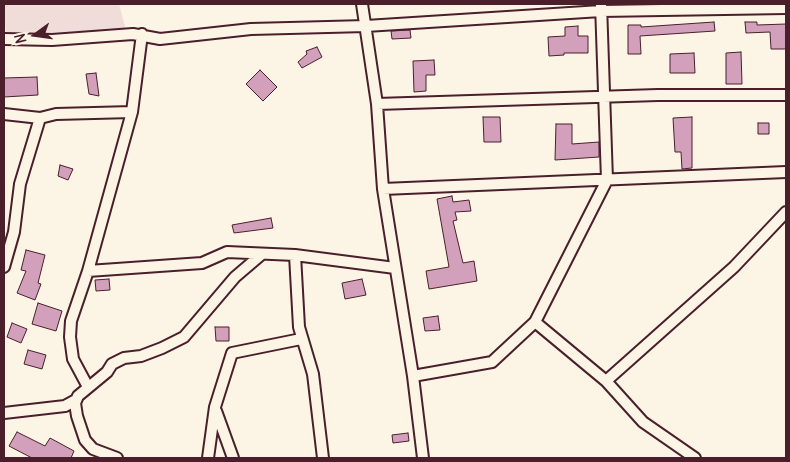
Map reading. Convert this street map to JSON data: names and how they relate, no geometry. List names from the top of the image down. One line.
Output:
{"north":"left"}
